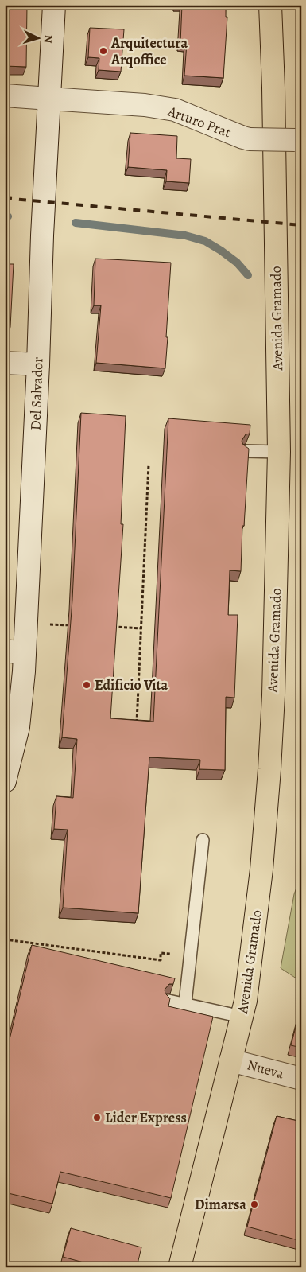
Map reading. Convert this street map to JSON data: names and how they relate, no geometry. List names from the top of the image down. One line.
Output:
{"streets":{"main road":["Arturo Prat","Avenida Gramado","Del Salvador","Nueva"]},"crossings":[["Arturo Prat","Del Salvador"],["Avenida Gramado","Nueva"]],"places":["Arquitectura Arqoffice","Edificio Vita","Lider Express","Dimarsa"],"north":"right"}
